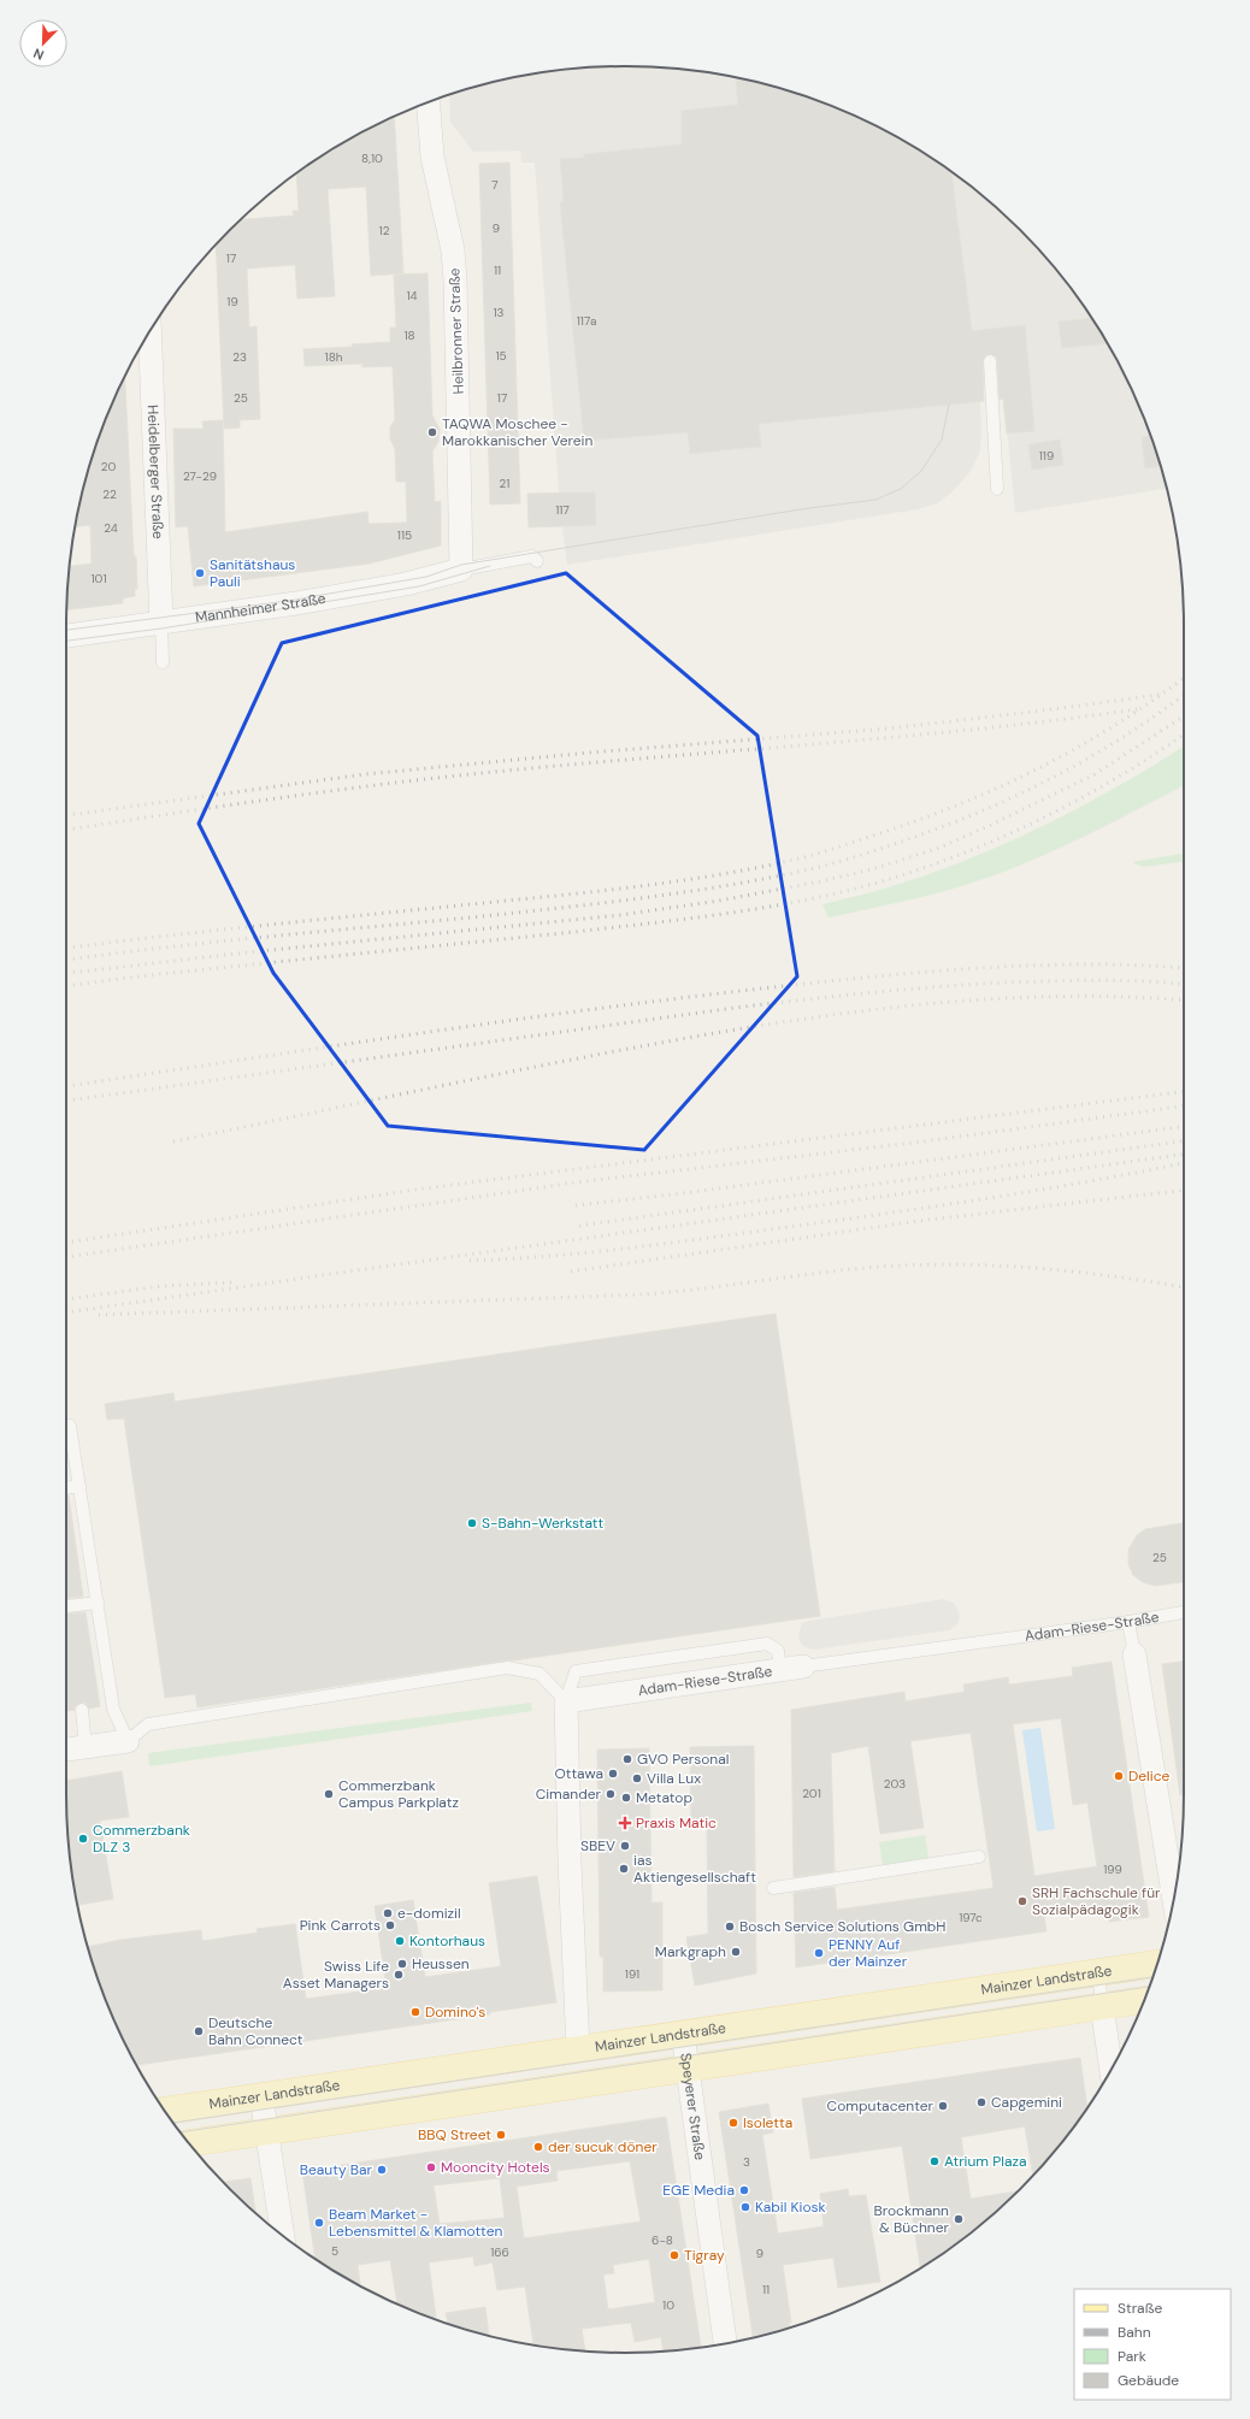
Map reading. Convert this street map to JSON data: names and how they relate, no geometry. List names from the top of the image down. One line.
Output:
{"streets":{"main road":["Mainzer Landstraße"],"street":["Heilbronner Straße","Heidelberger Straße","Mannheimer Straße","Adam-Riese-Straße","Speyerer Straße"]},"crossings":[["Heilbronner Straße","Mannheimer Straße"],["Heidelberger Straße","Mannheimer Straße"],["Mainzer Landstraße","Speyerer Straße"]],"places":{"other":["TAQWA Moschee - Marokkanischer Verein","Sanitätshaus Pauli","S-Bahn-Werkstatt","GVO Personal","Ottawa","Delice","Villa Lux","Commerzbank Campus Parkplatz","Cimander","Metatop","Commerzbank DLZ 3","SBEV","ias Aktiengesellschaft","SRH Fachschule für Sozialpädagogik","e-domizil","Pink Carrots","Bosch Service Solutions GmbH","Kontorhaus","Markgraph","PENNY Auf der Mainzer","Heussen","Swiss Life Asset Managers","Domino's","Deutsche Bahn Connect","Capgemini","Computacenter","Isoletta","BBQ Street","der sucuk döner","Atrium Plaza","Mooncity Hotels","Beauty Bar","EGE Media","Kabil Kiosk","Brockmann & Büchner","Beam Market - Lebensmittel & Klamotten","Tigray"],"health":["Praxis Matic"]},"house_numbers":["8,10","7","9","12","17","11","14","19","13","117a","18","15","23","18h","25","17","119","20","27-29","21","22","117","24","115","101","25","203","201","199","197c","191","3","6-8","5","166","9","11","10"],"legend":["Straße","Bahn","Park","Gebäude"],"north":"bottom left"}
